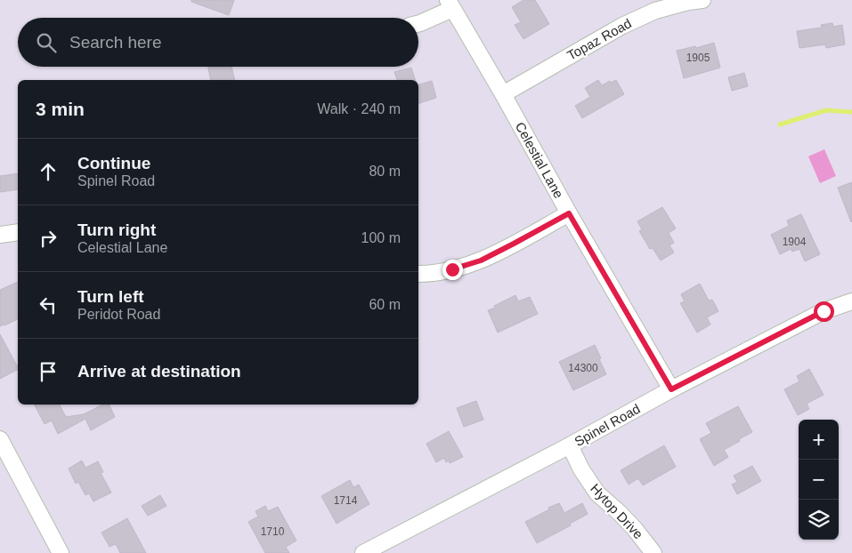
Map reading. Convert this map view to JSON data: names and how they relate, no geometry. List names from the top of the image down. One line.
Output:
{"streets":{"street":["Topaz Road","Celestial Lane","Spinel Road","Hytop Drive"]},"crossings":[["Topaz Road","Celestial Lane"],["Celestial Lane","Spinel Road"],["Spinel Road","Hytop Drive"]],"house_numbers":["1905","1904","14300","1714","1710"],"page":{"search":"Search here","heading":["3 min","Walk · 240 m"],"list":[["Continue","Spinel Road","80 m"],["Turn right","Celestial Lane","100 m"],["Turn left","Peridot Road","60 m"],"Arrive at destination"],"map_buttons":["+","−"]}}
